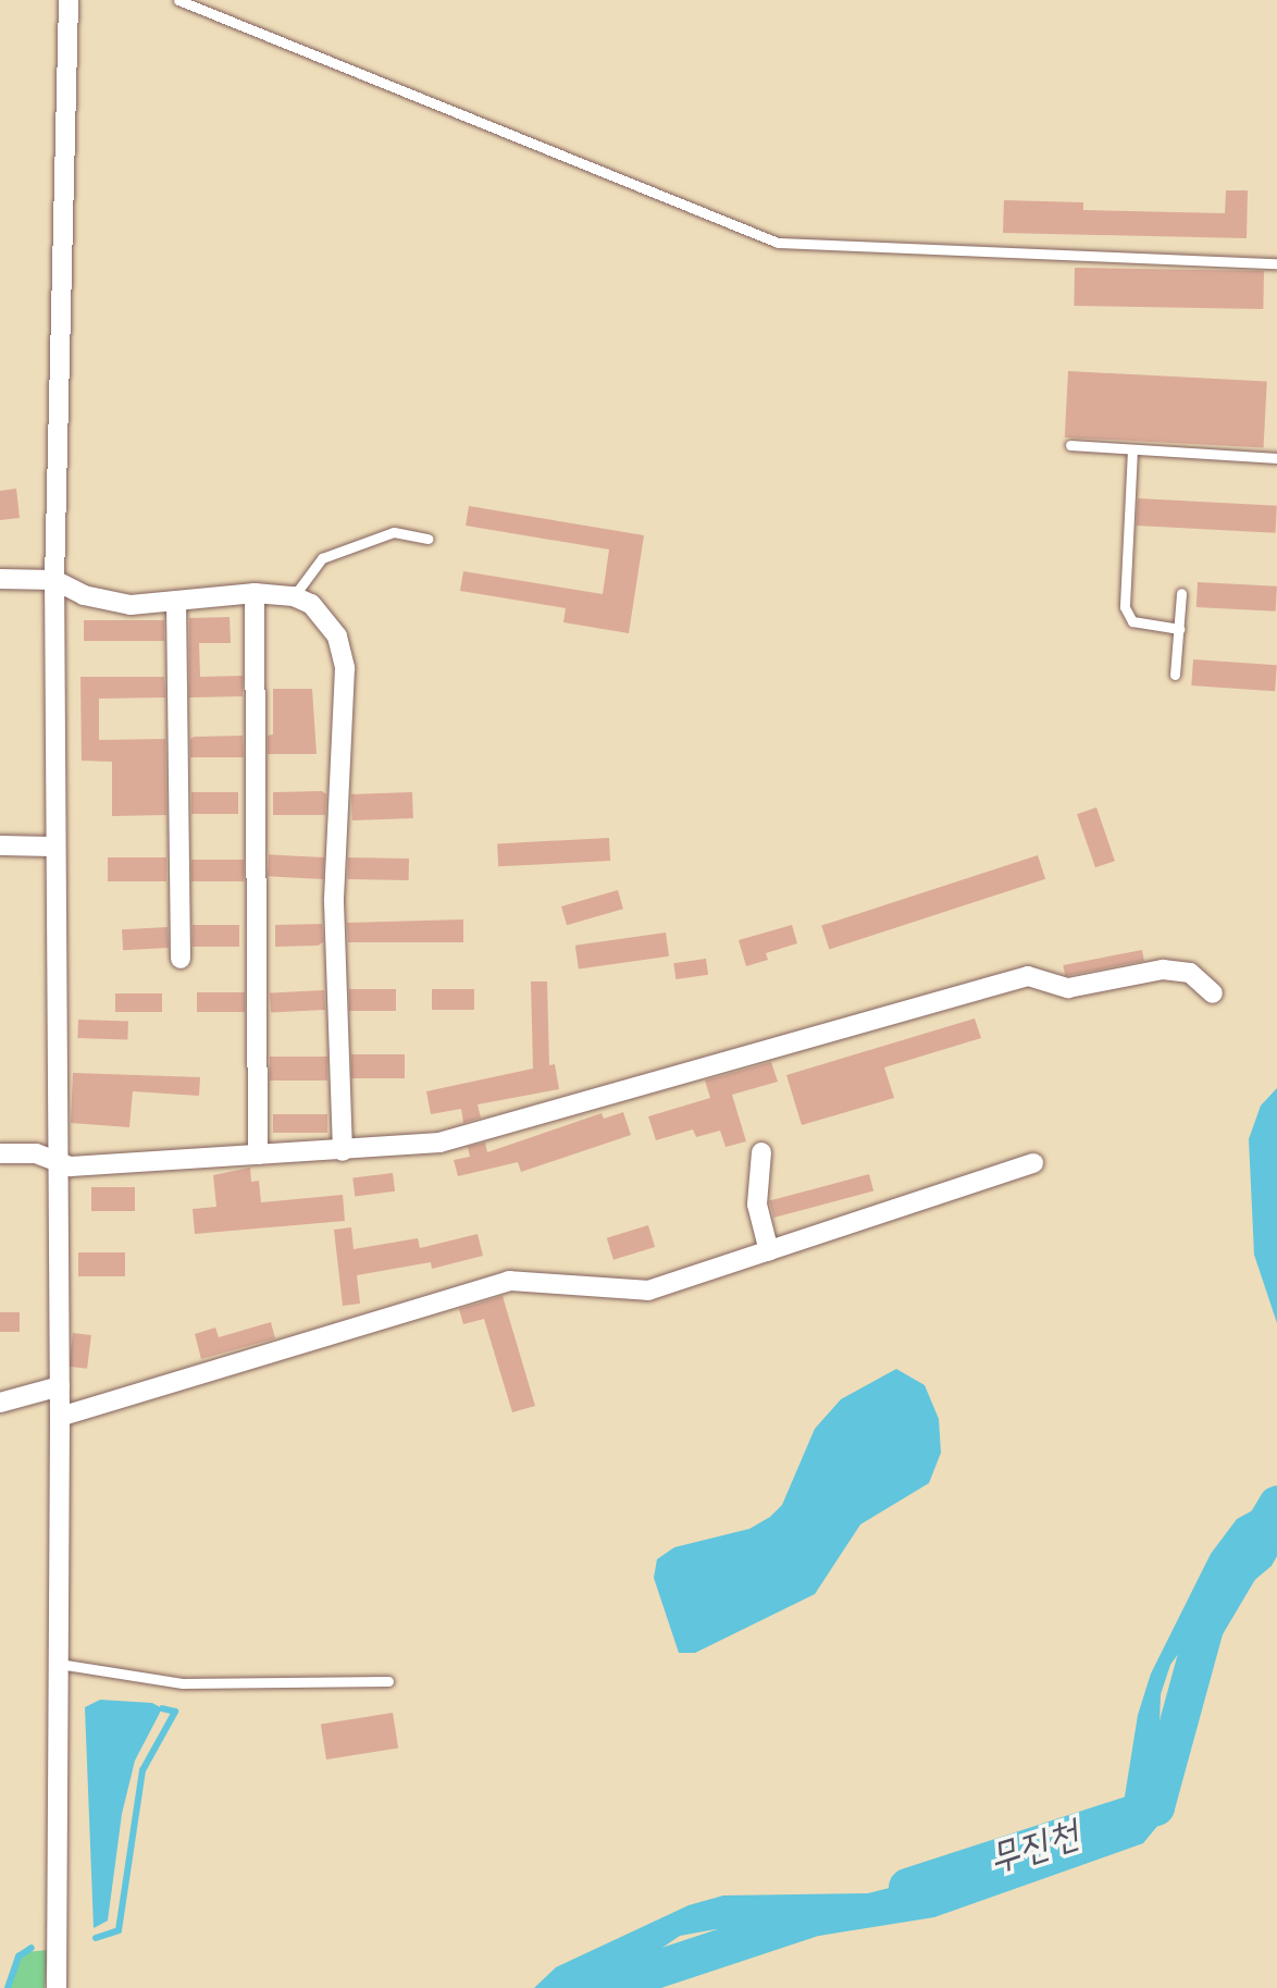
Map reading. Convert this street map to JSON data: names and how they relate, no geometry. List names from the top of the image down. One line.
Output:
{"water":["무진천"]}
